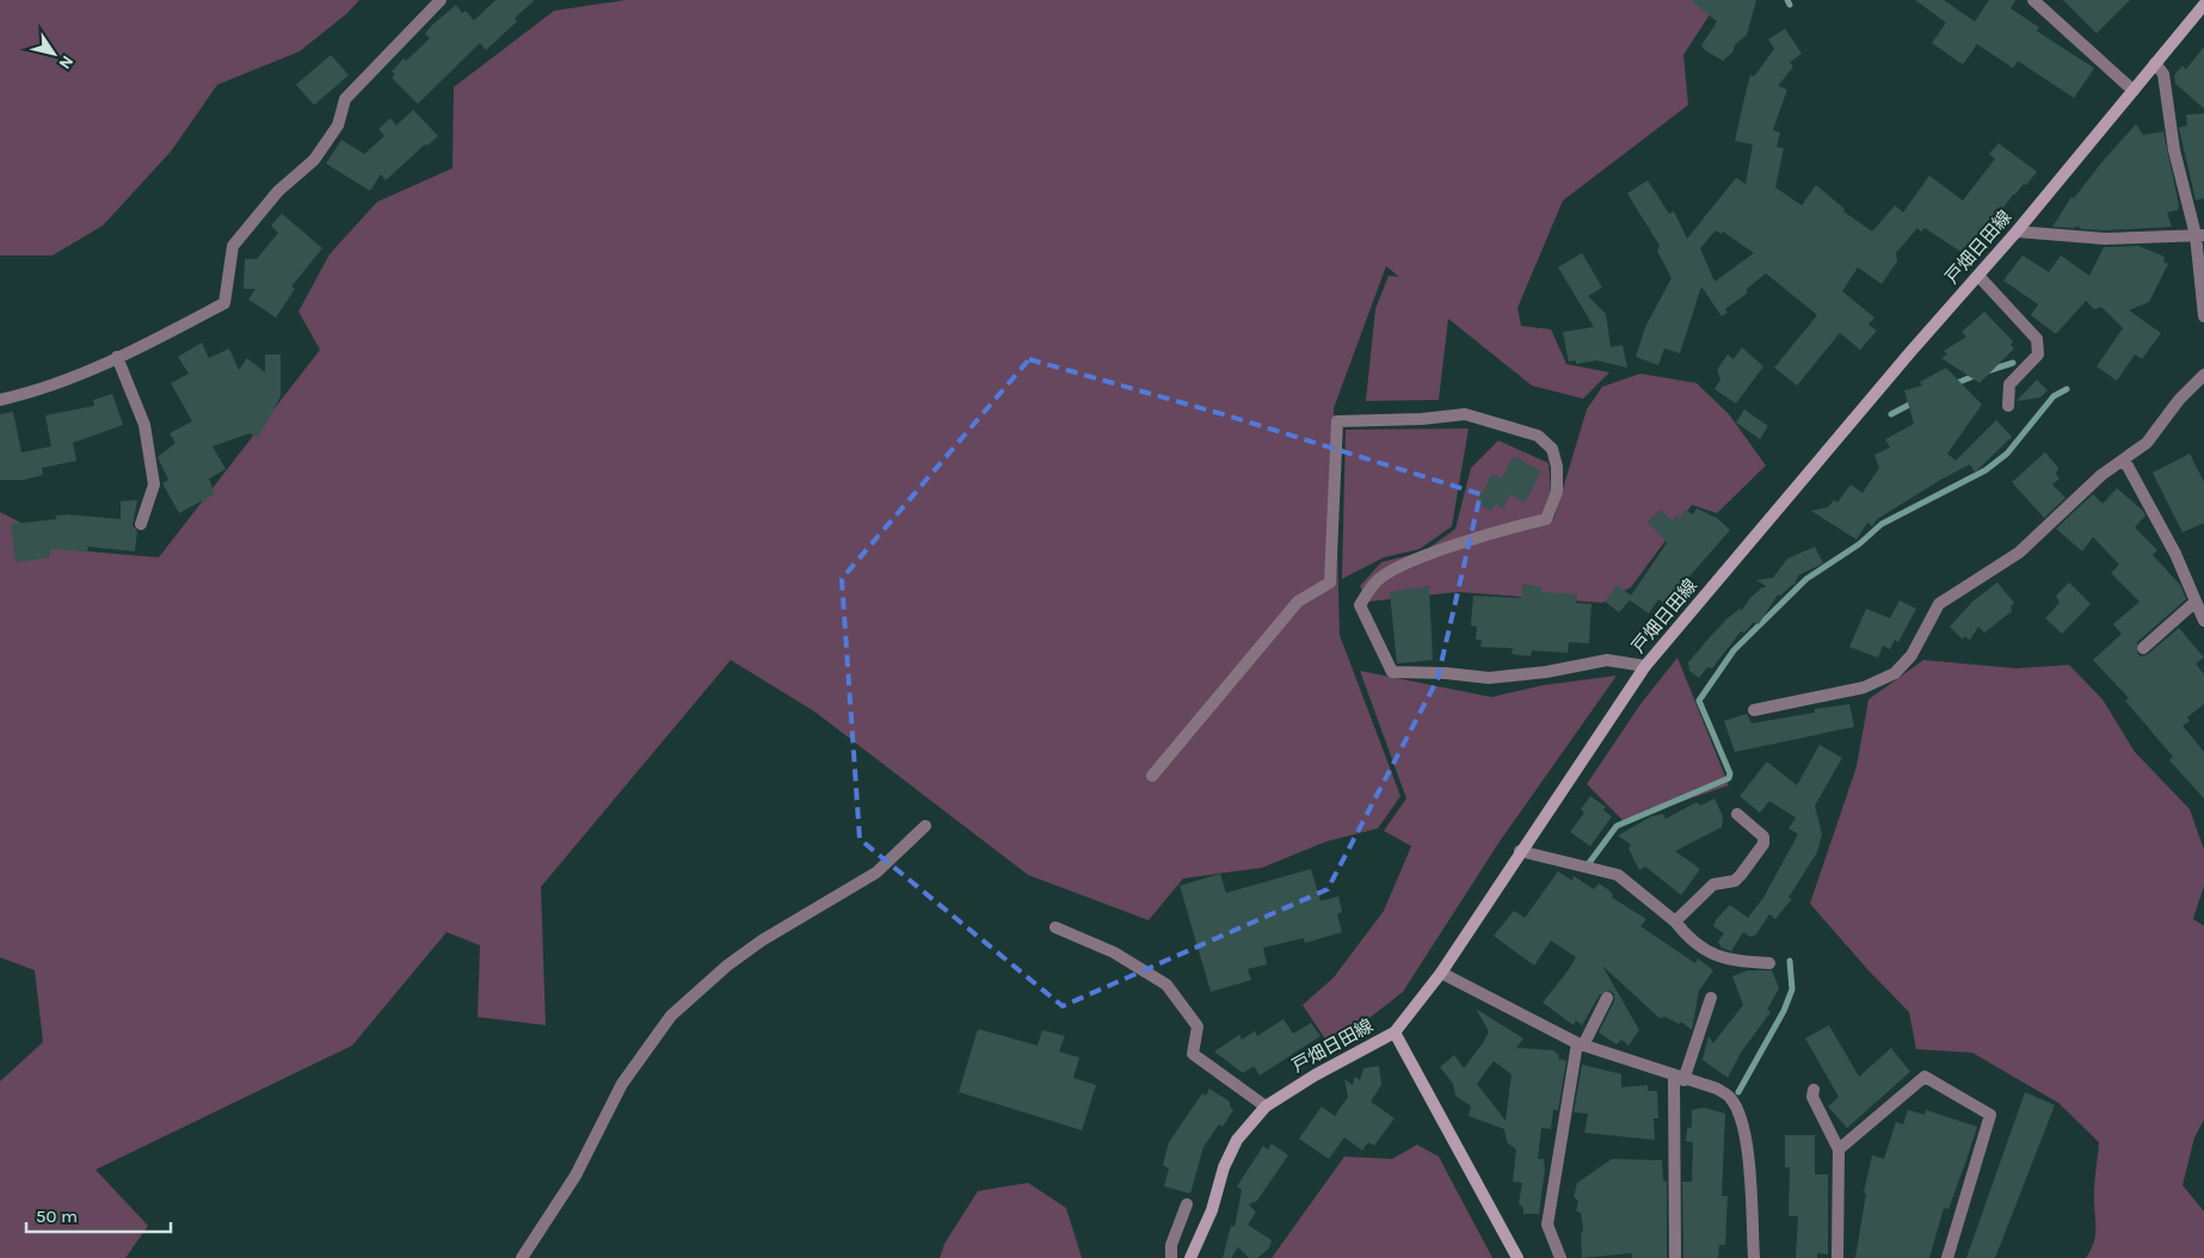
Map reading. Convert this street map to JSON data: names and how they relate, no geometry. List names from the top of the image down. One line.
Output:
{"streets":{"main road":["戸畑日田線"]},"scale_bar":"50 m","north":"bottom right"}
